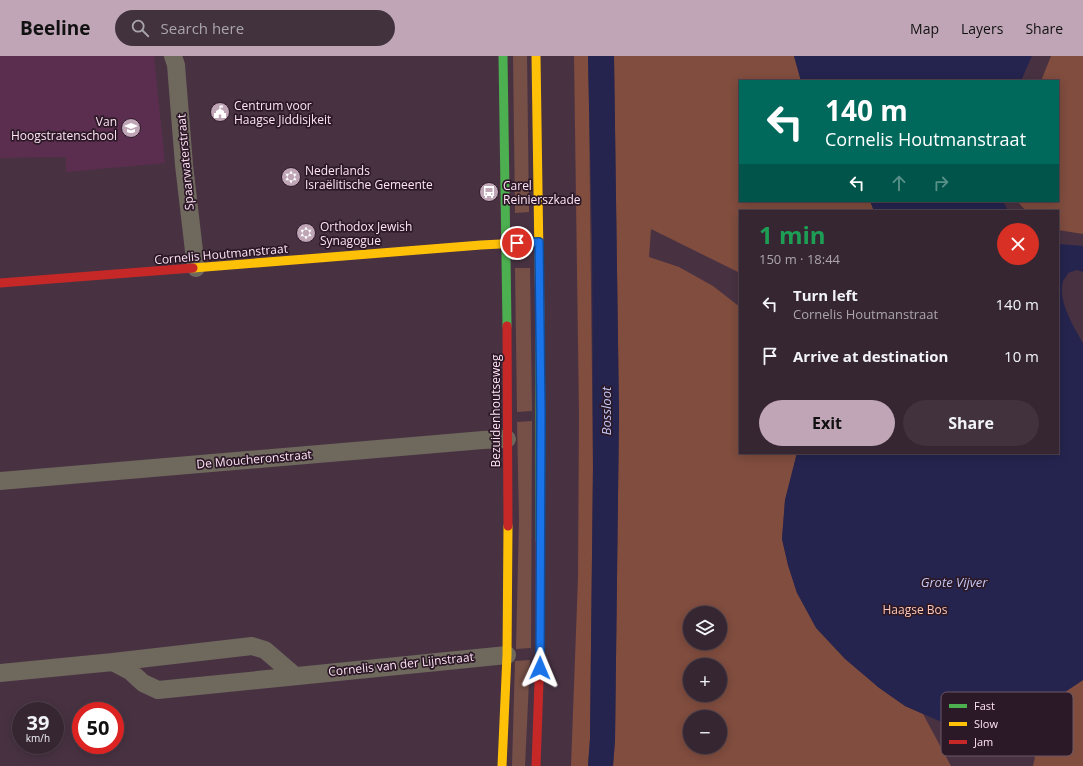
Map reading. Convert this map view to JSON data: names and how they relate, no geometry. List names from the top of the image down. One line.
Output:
{"streets":{"main road":["Cornelis Houtmanstraat","Bezuidenhoutseweg"],"street":["Spaarwaterstraat","De Moucheronstraat","Cornelis van der Lijnstraat"]},"crossings":[["Spaarwaterstraat","Cornelis Houtmanstraat"],["Cornelis Houtmanstraat","Bezuidenhoutseweg"],["Bezuidenhoutseweg","De Moucheronstraat"],["Bezuidenhoutseweg","Cornelis van der Lijnstraat"]],"water":["Bossloot","Grote Vijver"],"parks":["Haagse Bos"],"places":{"public building":["Centrum voor Haagse Jiddisjkeit"],"school or university":["Van Hoogstratenschool"],"synagogue":["Nederlands Israëlitische Gemeente","Orthodox Jewish Synagogue"],"bus stop":["Carel Reinierszkade"]},"legend":["Fast","Slow","Jam"],"page":{"header":"Beeline","search":"Search here","nav":["Map","Layers","Share"],"turn":["140 m","Cornelis Houtmanstraat"],"heading":["1 min","150 m · 18:44"],"list":[{"name":"Turn left","note":"Cornelis Houtmanstraat","value":"140 m"},{"name":"Arrive at destination","value":"10 m"}],"buttons":["Exit","Share"],"map_buttons":["+","−"],"speed":"39 km/h","limit":"50"}}
